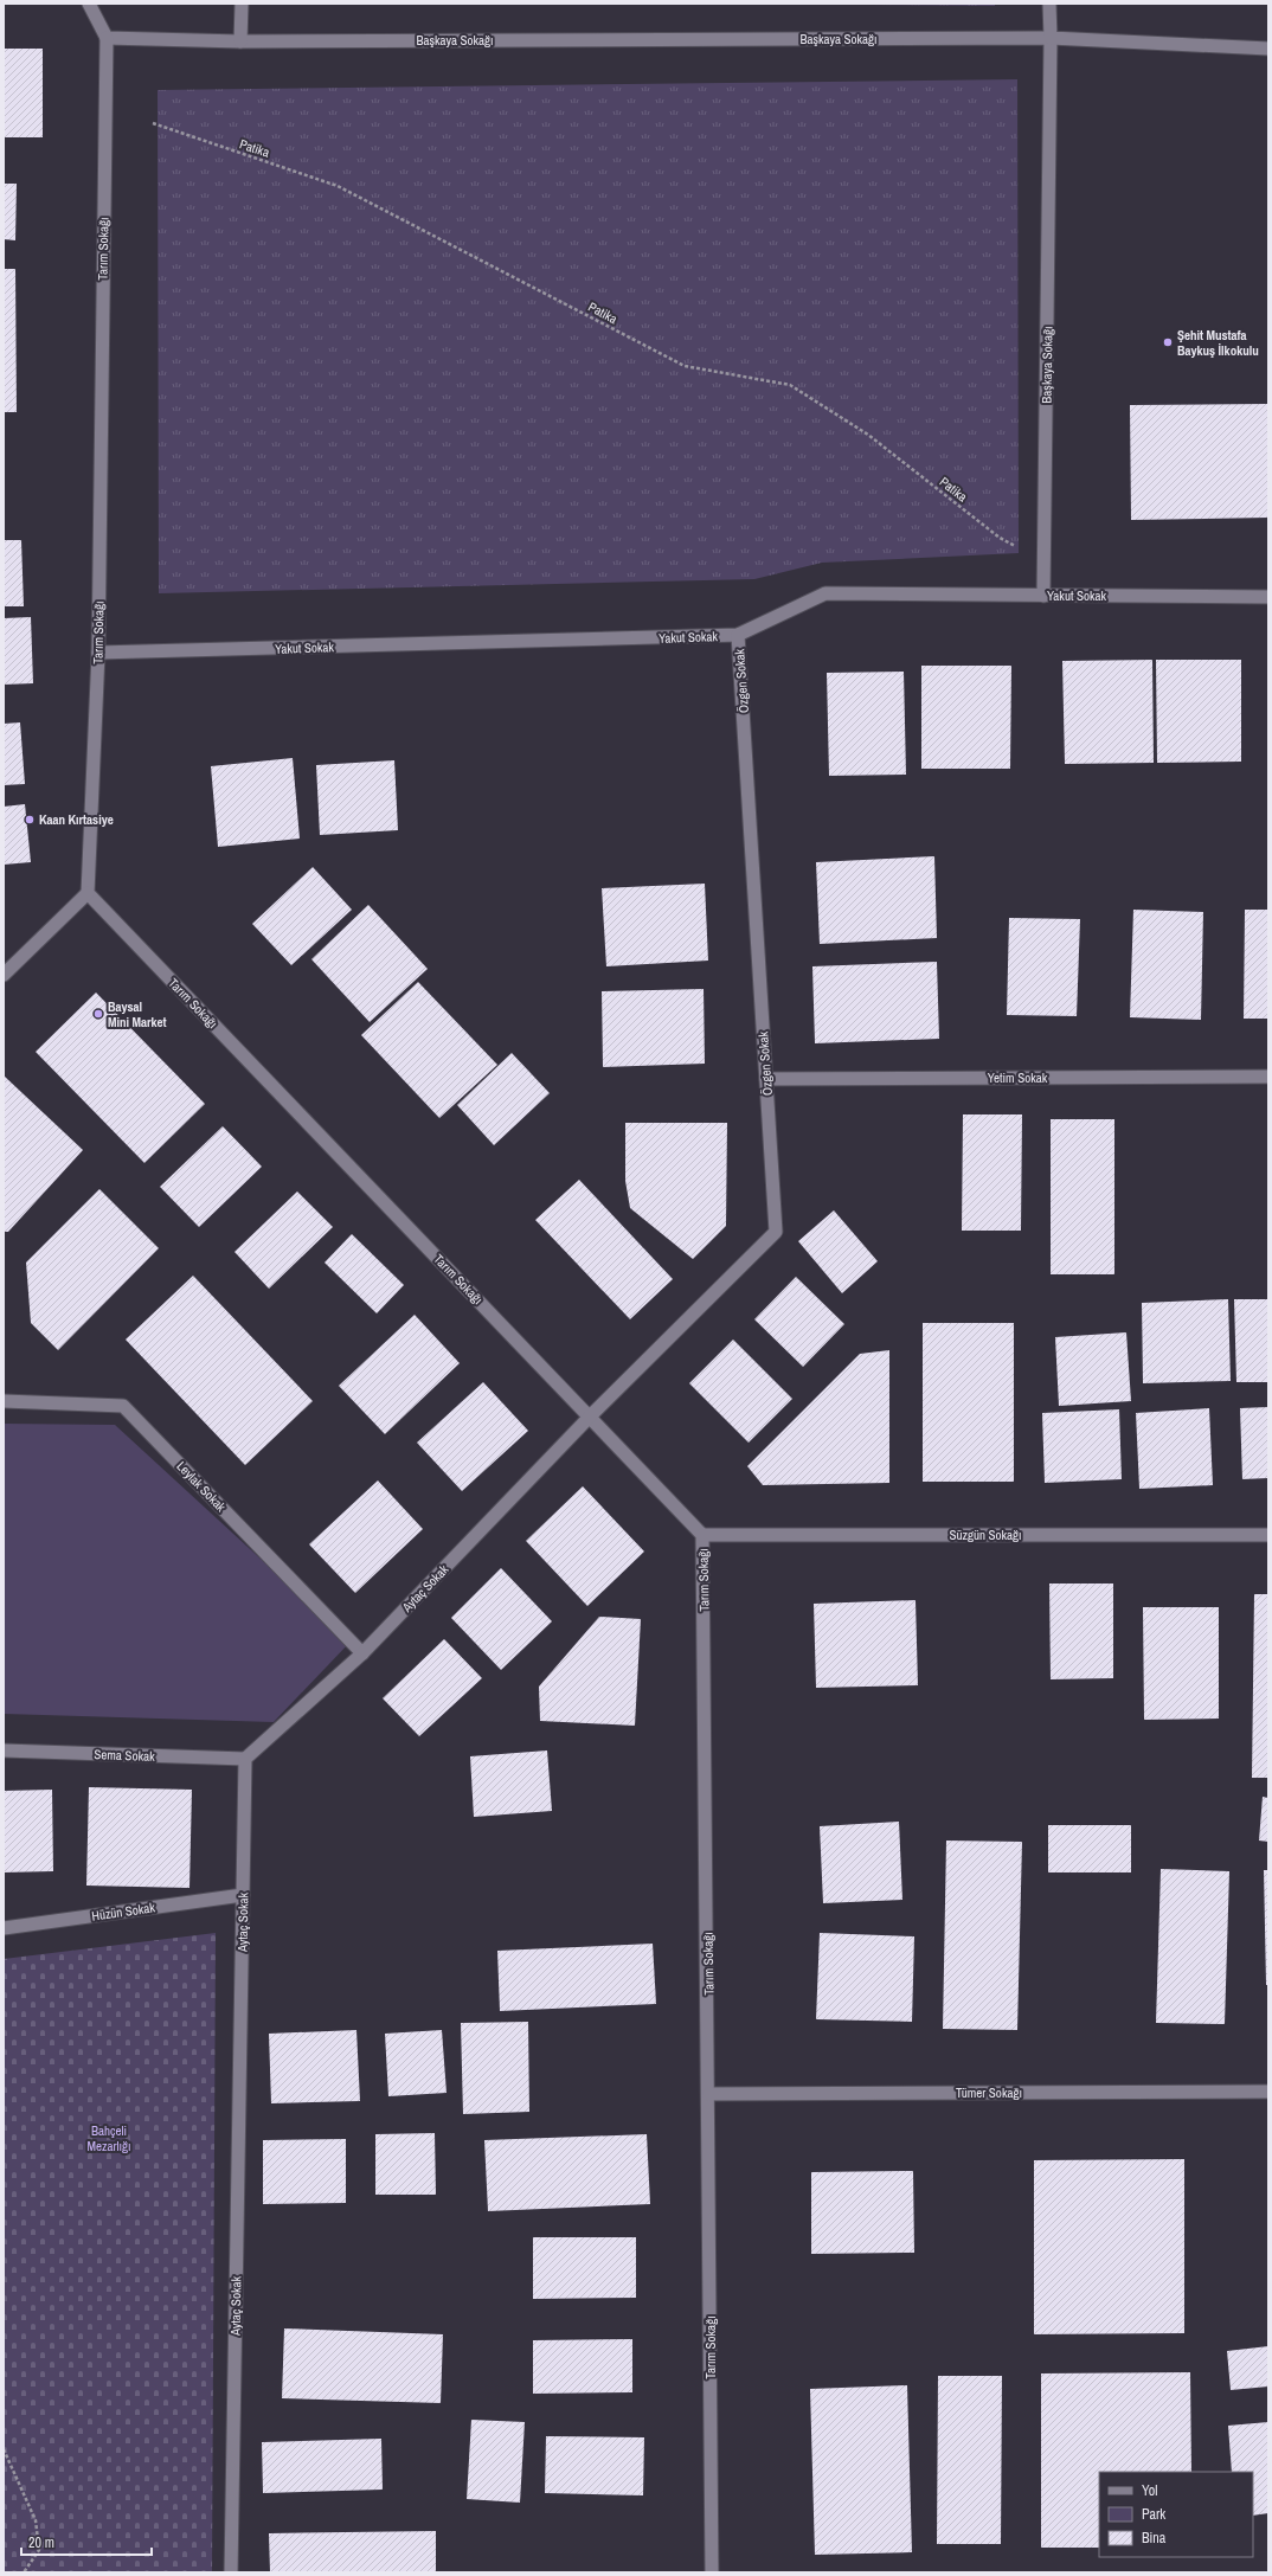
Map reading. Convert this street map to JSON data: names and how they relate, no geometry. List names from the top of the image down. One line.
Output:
{"streets":{"street":["Başkaya Sokağı","Tarım Sokağı","Yakut Sokak","Özgen Sokak","Yetim Sokak","Leylak Sokak","Süzgün Sokağı","Aytaç Sokak","Sema Sokak","Hüzün Sokak","Tümer Sokağı"],"path":["Patika"]},"crossings":[["Başkaya Sokağı","Tarım Sokağı"],["Başkaya Sokağı","Yakut Sokak"],["Tarım Sokağı","Yakut Sokak"],["Tarım Sokağı","Özgen Sokak"],["Tarım Sokağı","Süzgün Sokağı"],["Tarım Sokağı","Aytaç Sokak"],["Tarım Sokağı","Tümer Sokağı"],["Yakut Sokak","Özgen Sokak"],["Özgen Sokak","Yetim Sokak"],["Özgen Sokak","Aytaç Sokak"],["Leylak Sokak","Aytaç Sokak"],["Aytaç Sokak","Sema Sokak"],["Aytaç Sokak","Hüzün Sokak"]],"parks":["Bahçeli Mezarlığı"],"places":["Şehit Mustafa Baykuş İlkokulu","Kaan Kırtasiye","Baysal Mini Market"],"legend":["Yol","Park","Bina"],"scale_bar":"20 m"}
